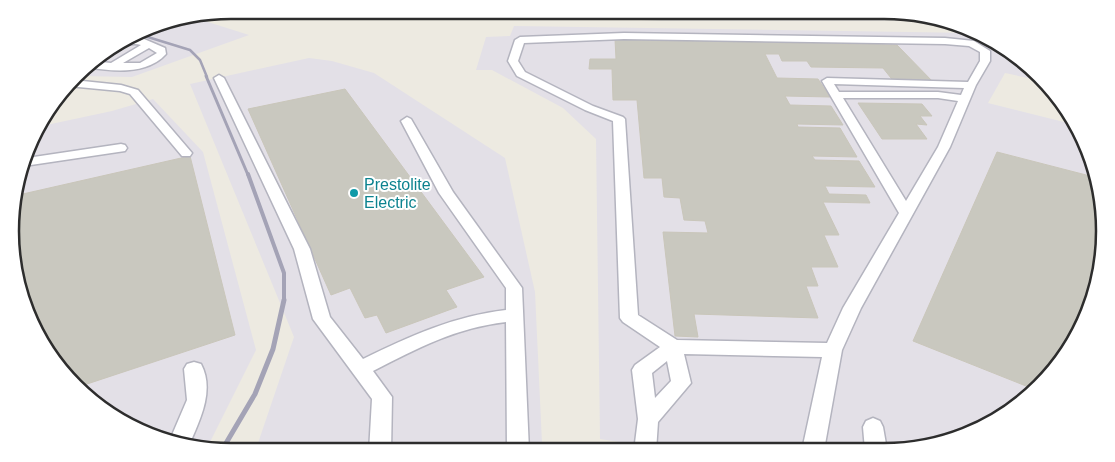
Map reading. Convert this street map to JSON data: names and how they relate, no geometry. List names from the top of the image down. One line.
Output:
{"places":["Prestolite Electric"]}
